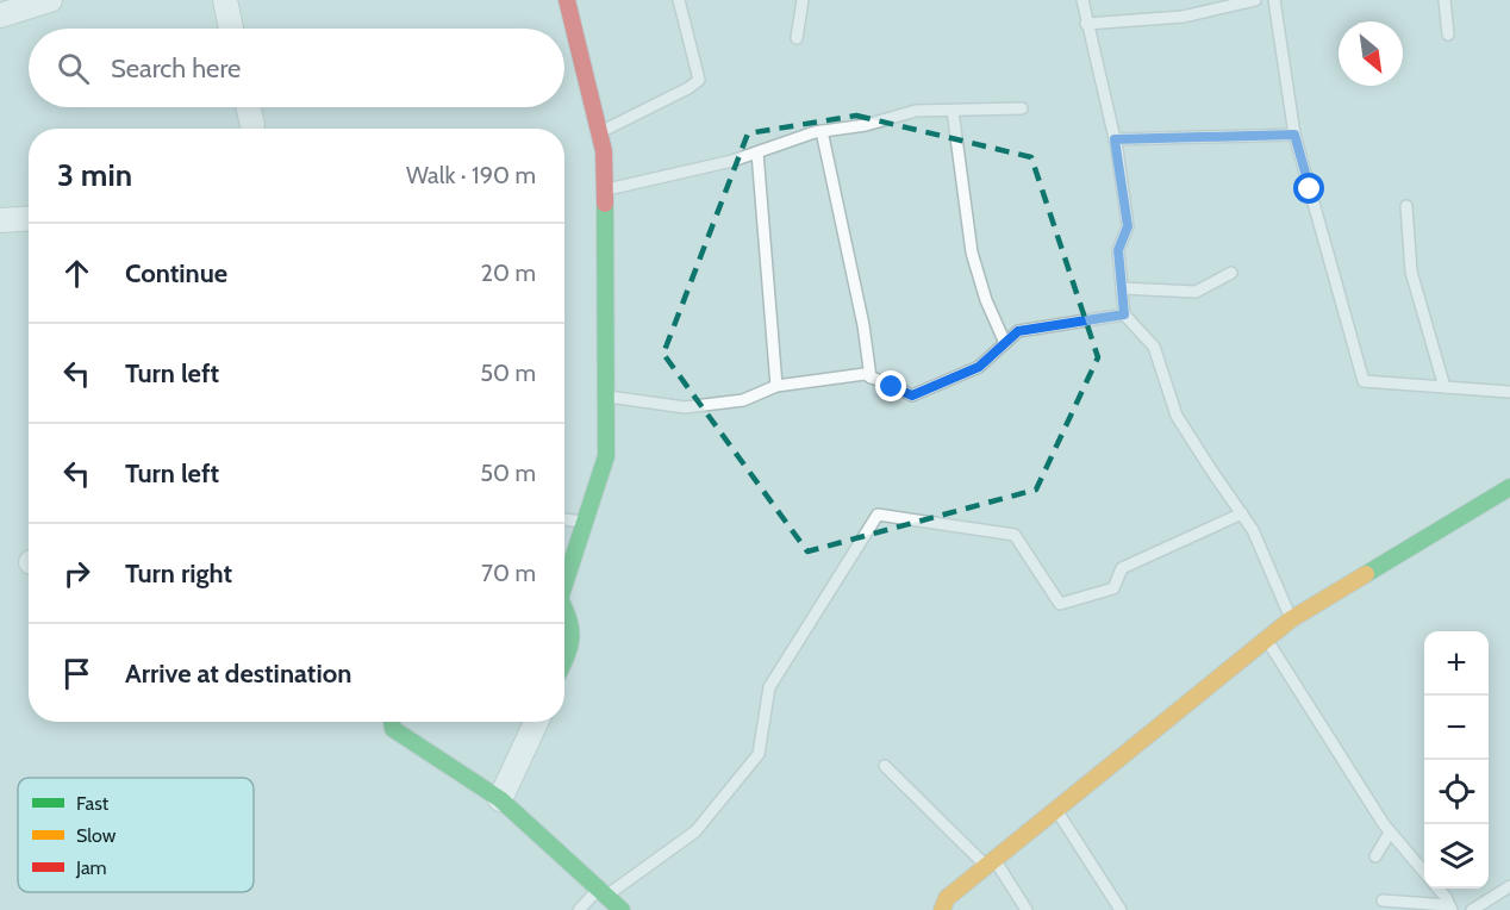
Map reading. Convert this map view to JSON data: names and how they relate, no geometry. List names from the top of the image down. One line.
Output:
{"legend":["Fast","Slow","Jam"],"north":"bottom right","page":{"search":"Search here","heading":["3 min","Walk · 190 m"],"list":[["Continue","20 m"],["Turn left","50 m"],["Turn left","50 m"],["Turn right","70 m"],"Arrive at destination"],"map_buttons":["+","−"]}}
